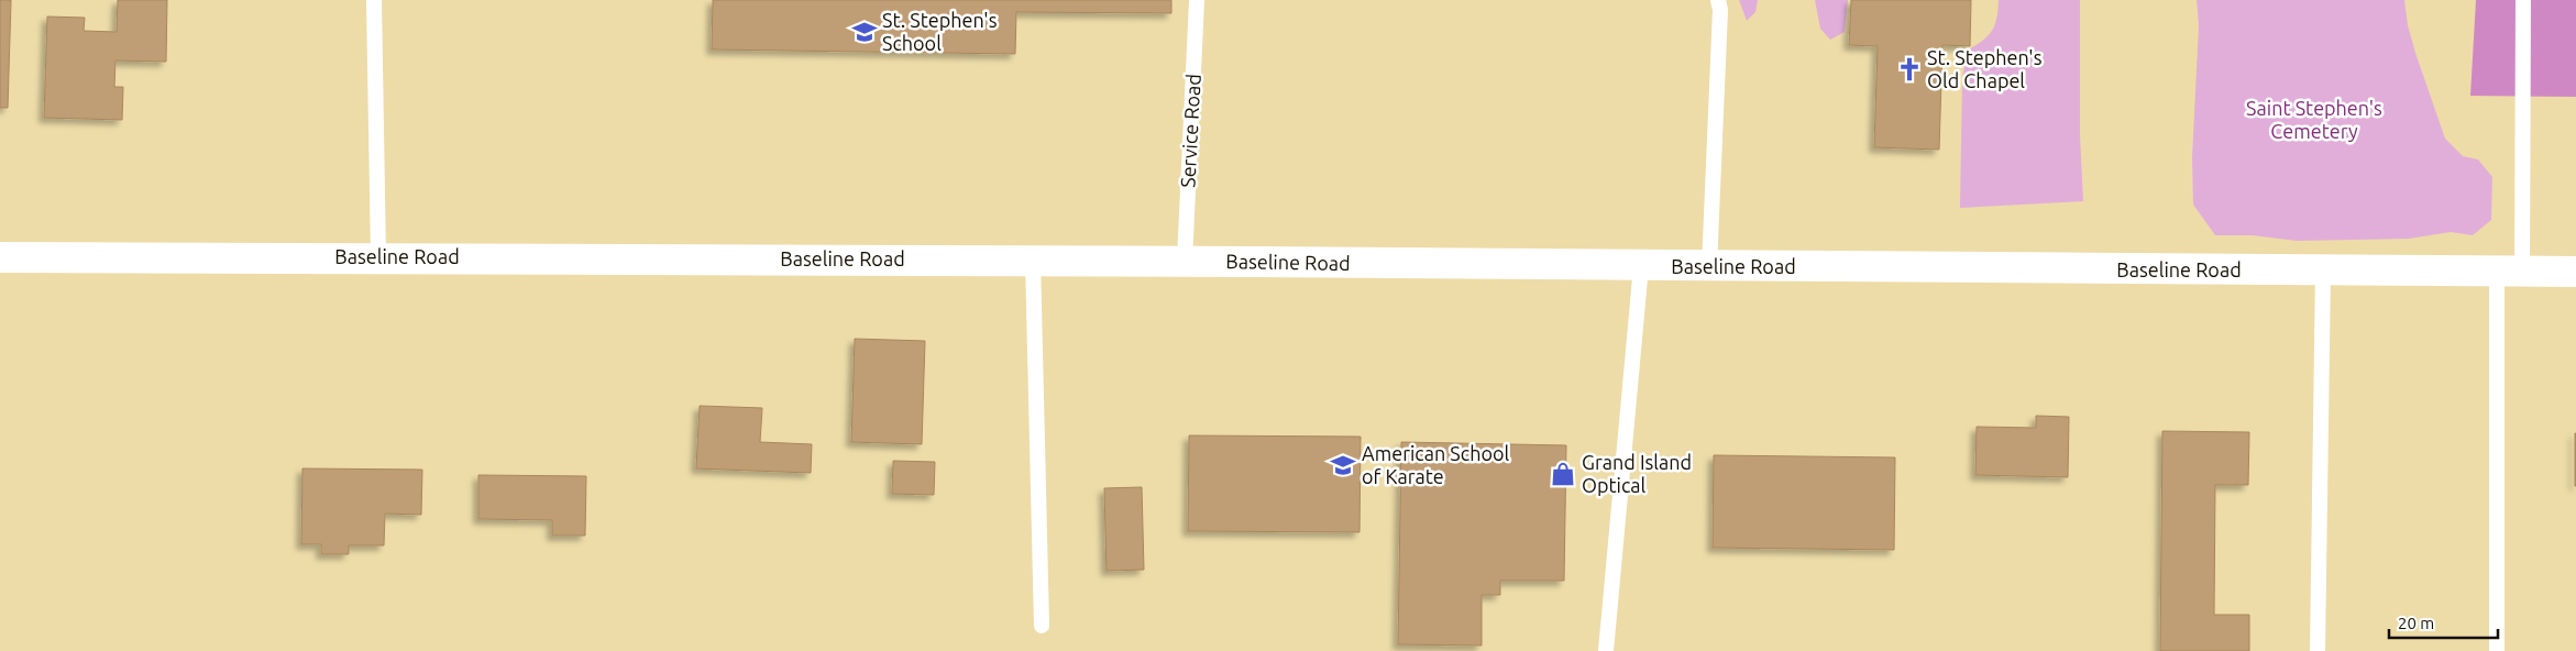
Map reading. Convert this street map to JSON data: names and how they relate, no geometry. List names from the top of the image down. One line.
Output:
{"streets":{"street":["Baseline Road"],"lane":["Service Road"]},"crossings":[["Service Road","Baseline Road"]],"parks":["Saint Stephen's Cemetery"],"places":{"school or university":["St. Stephen's School","American School of Karate"],"church":["St. Stephen's Old Chapel"],"shop":["Grand Island Optical"]},"scale_bar":"20 m"}
